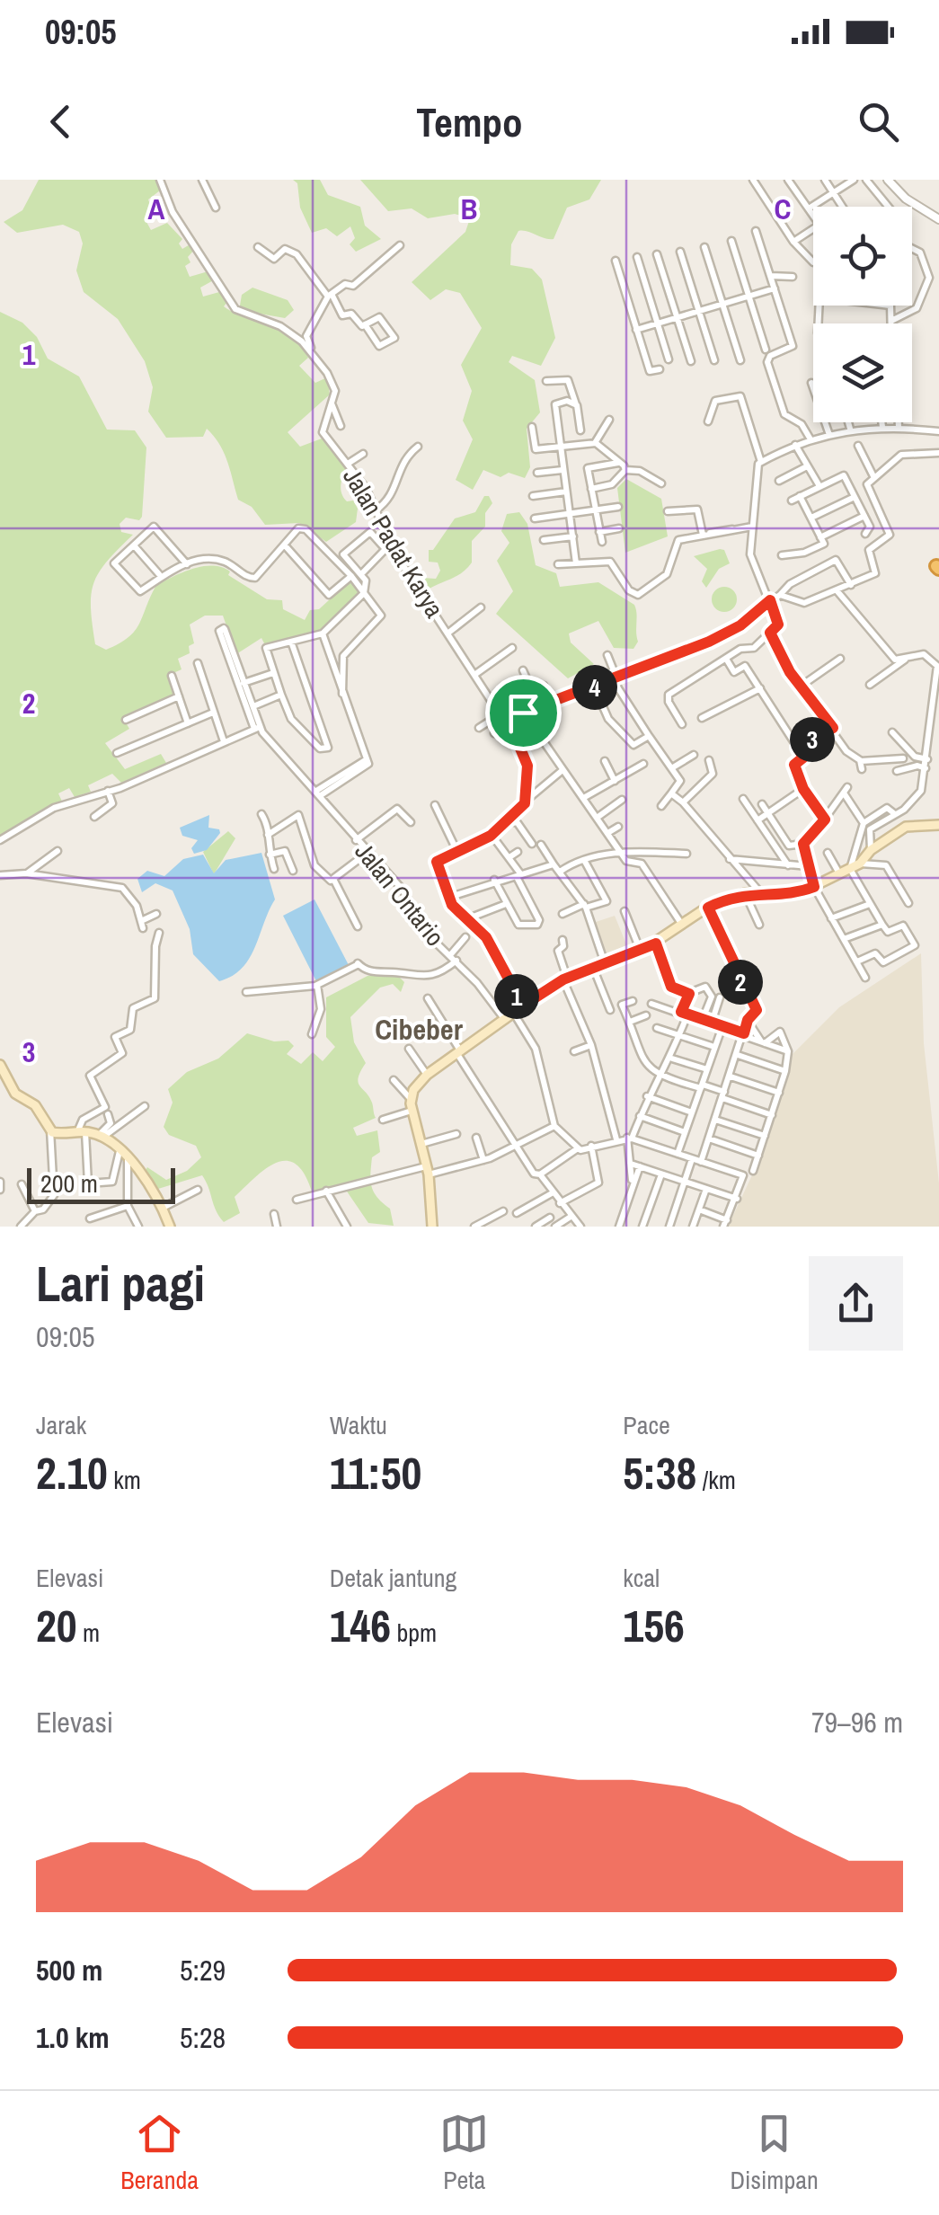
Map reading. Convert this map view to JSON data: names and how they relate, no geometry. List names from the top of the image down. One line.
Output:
{"streets":{"street":["Jalan Padat Karya","Jalan Ontario"]},"districts":["Cibeber"],"scale_bar":"200 m","page":{"status":"09:05","header":"Tempo","pins":["4","3","2","1"],"scale":"200 m","heading":["Lari pagi","09:05"],"stats":[["Jarak","2.10 km"],["Waktu","11:50"],["Pace","5:38 /km"],["Elevasi","20 m"],["Detak jantung","146 bpm"],["kcal","156"]],"chart":["Elevasi","79–96 m"],"list":[{"name":"500 m","note":"5:29"},{"name":"1.0 km","note":"5:28"}],"tabs":["Beranda","Peta","Disimpan"]},"grid":{"columns":["A","B","C"],"rows":["1","2","3"]}}
